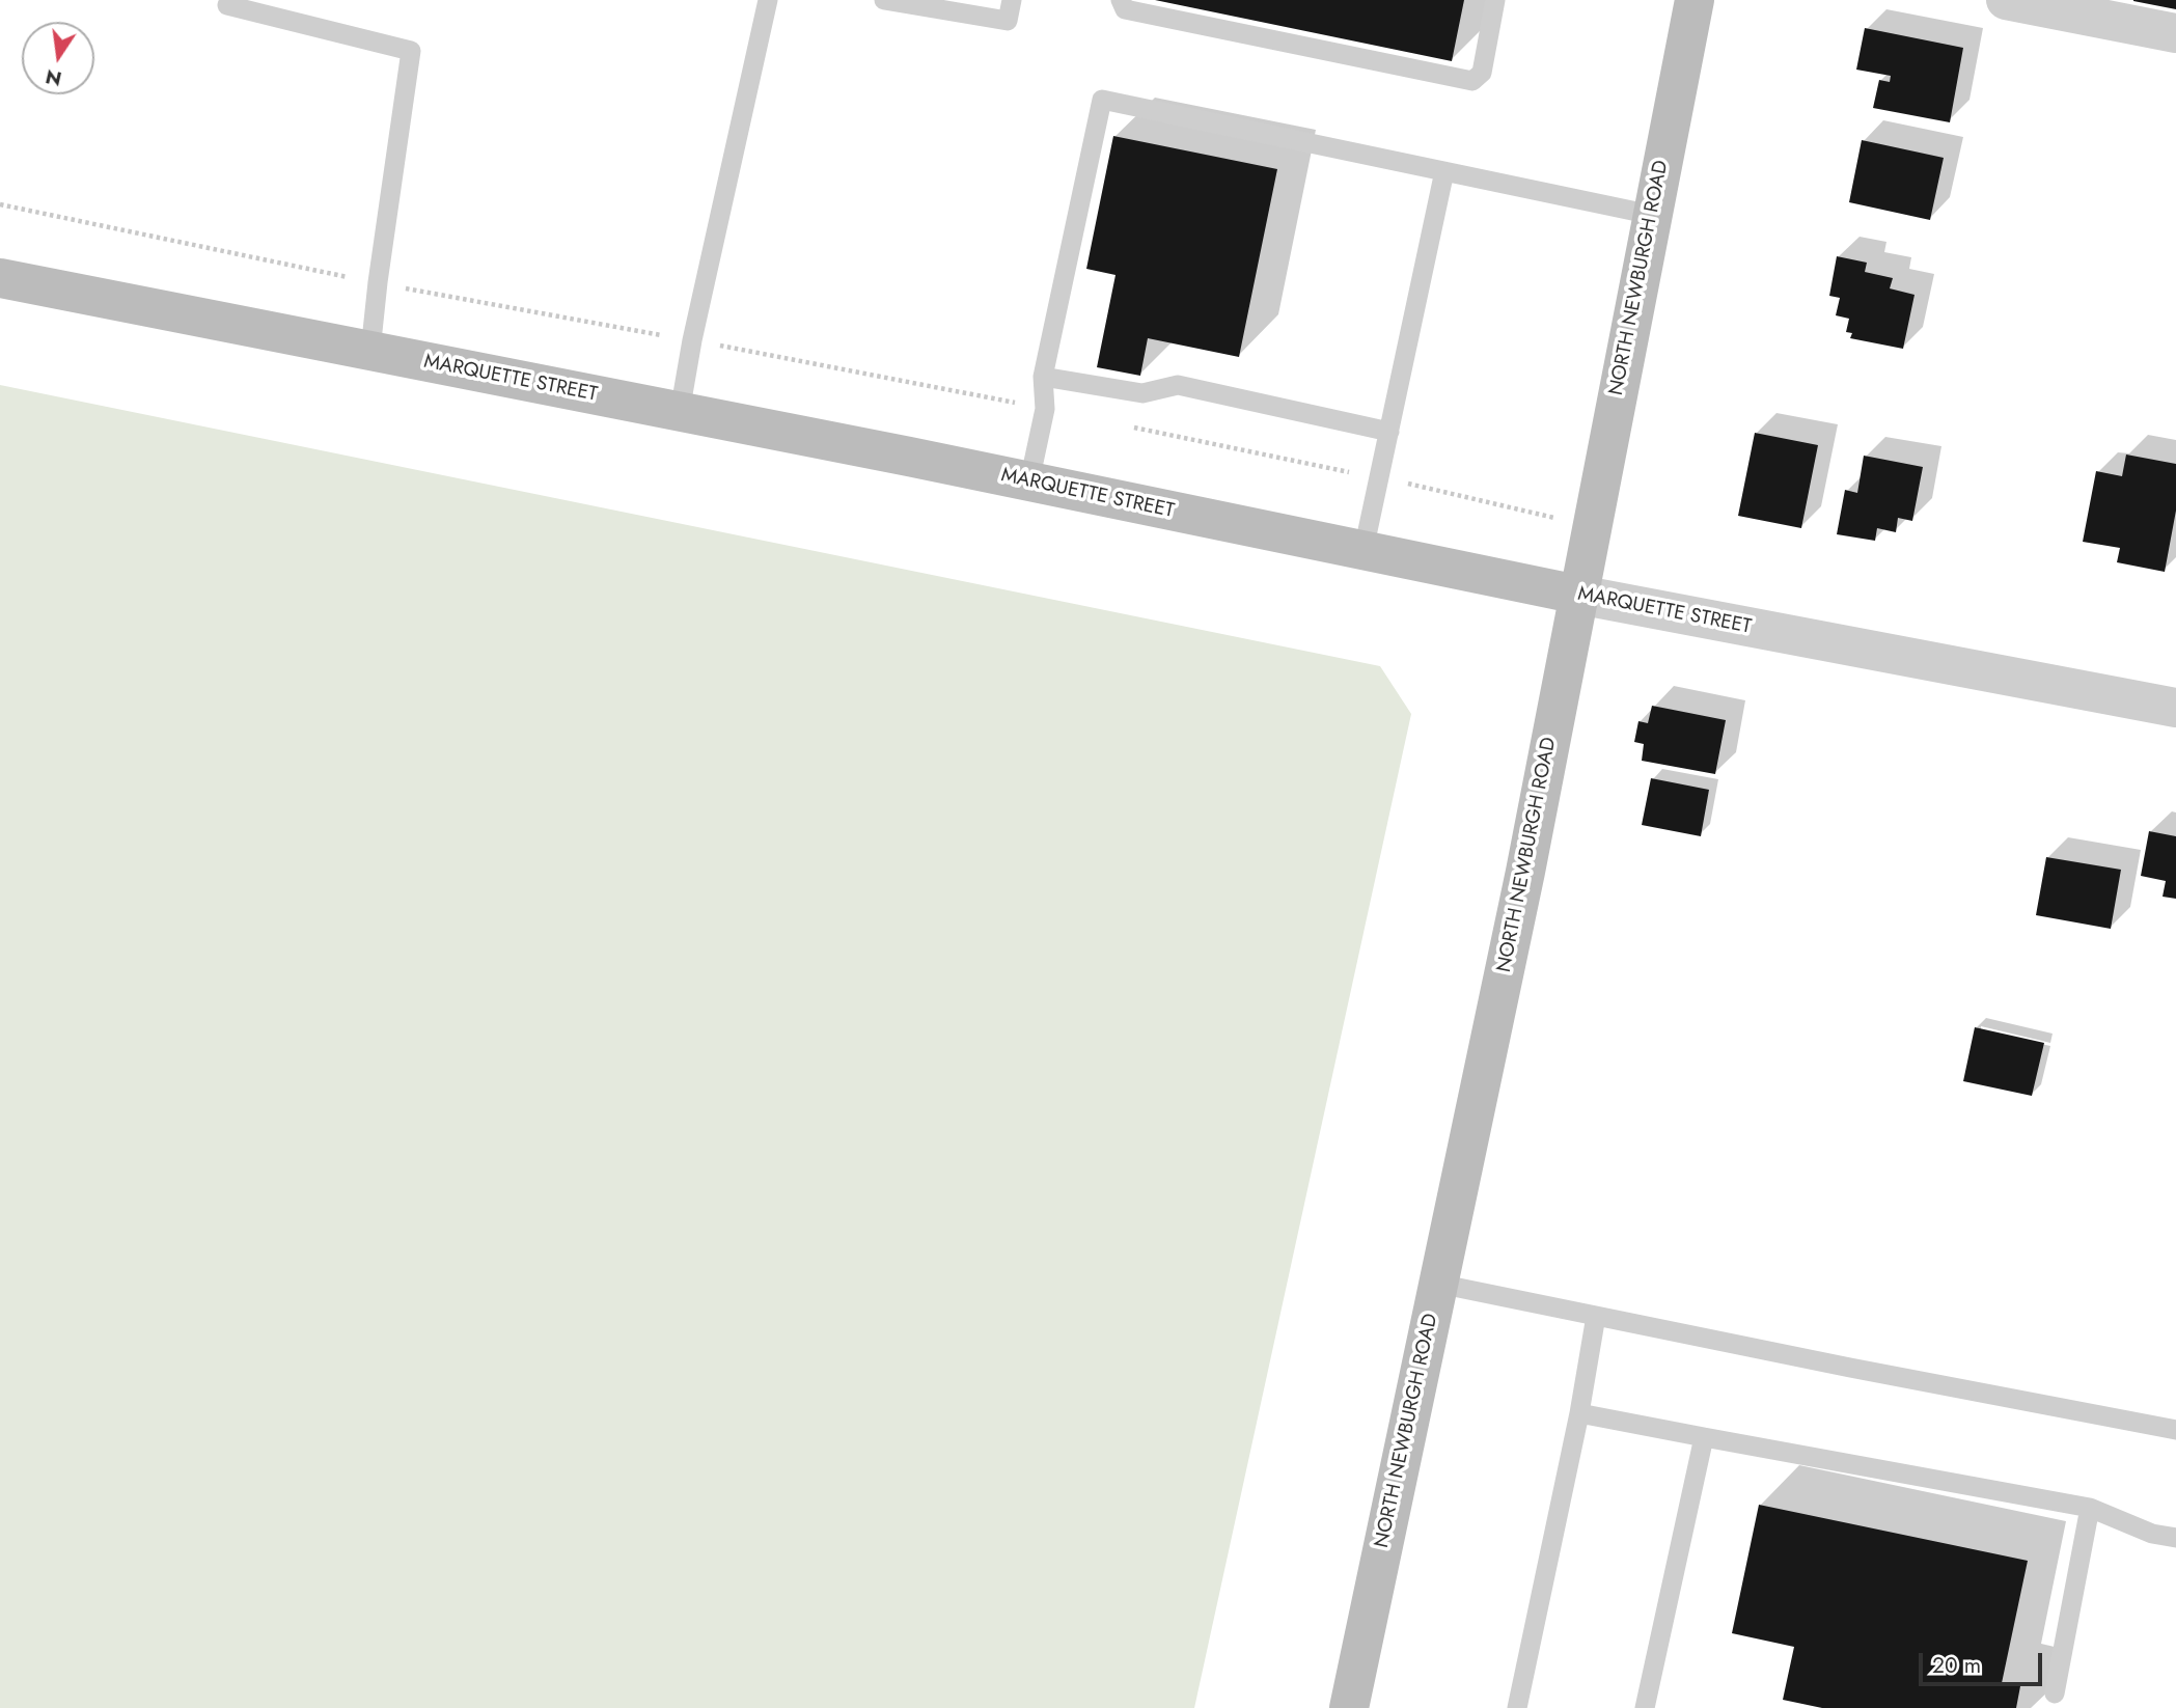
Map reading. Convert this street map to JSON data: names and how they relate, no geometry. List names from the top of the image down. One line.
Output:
{"streets":{"main road":["NORTH NEWBURGH ROAD","MARQUETTE STREET"]},"crossings":[["NORTH NEWBURGH ROAD","MARQUETTE STREET"]],"scale_bar":"20 m","north":"bottom"}
